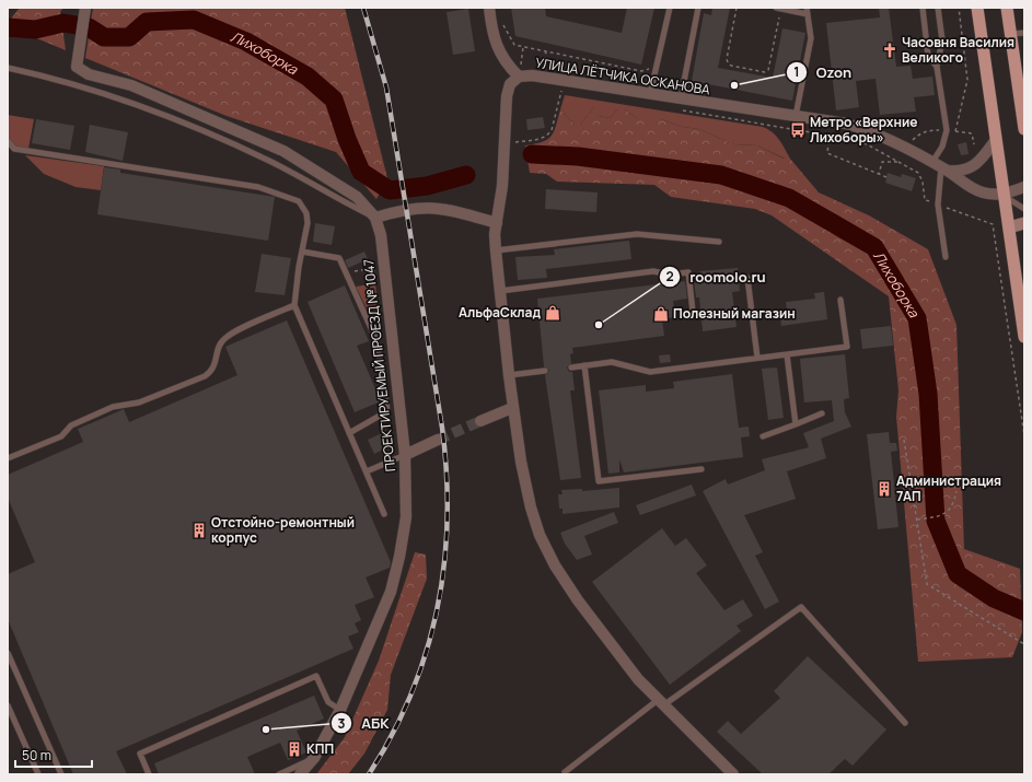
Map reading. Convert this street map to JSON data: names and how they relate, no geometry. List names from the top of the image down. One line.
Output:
{"streets":{"street":["УЛИЦА ЛЁТЧИКА ОСКАНОВА","ПРОЕКТИРУЕМЫЙ ПРОЕЗД № 1047"]},"water":["Лихоборка"],"places":{"church":["Часовня Василия Великого"],"other":["Ozon","roomolo.ru","АБК"],"bus stop":["Метро «Верхние Лихоборы»"],"shop":["АльфаСклад","Полезный магазин"],"building":["Администрация 7АП","Отстойно-ремонтный корпус","КПП"]},"scale_bar":"50 m"}
